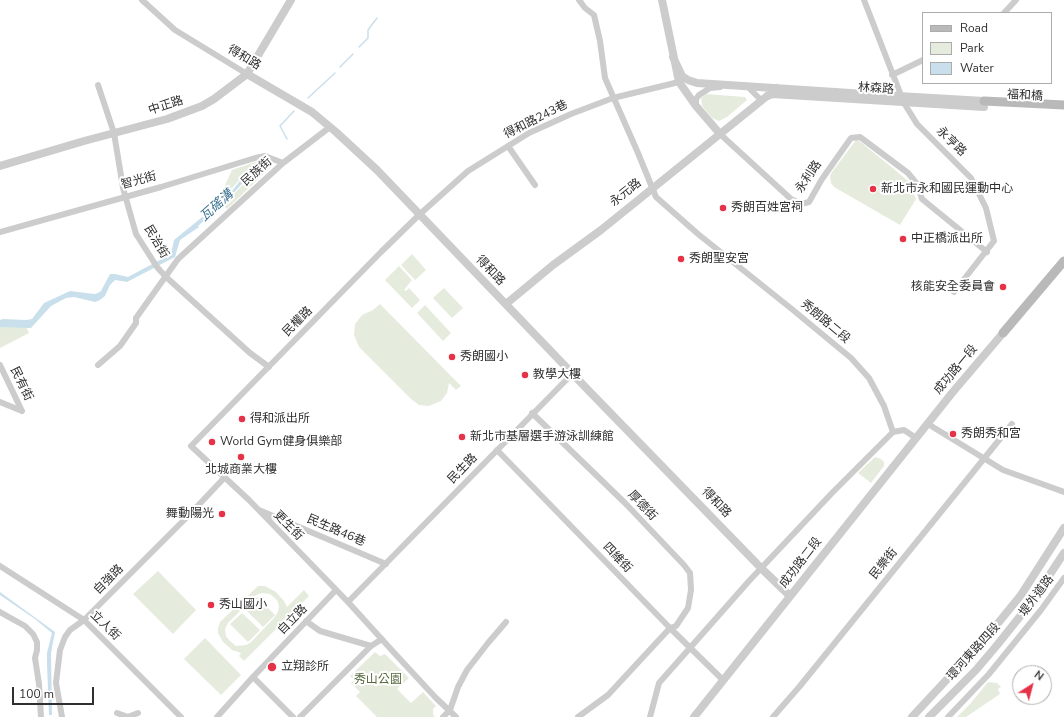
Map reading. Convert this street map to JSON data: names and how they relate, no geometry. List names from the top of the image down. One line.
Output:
{"streets":{"main road":["福和橋"],"street":["得和路","林森路","中正路","得和路243巷","永亨路","民族街","永利路","智光街","永元路","民治街","民權路","秀朗路二段","成功路一段","民有街","民生路","厚德街","更生街","民生路46巷","四維街","成功路二段","民樂街","自強路","堤外道路","自立路","立人街","環河東路四段"]},"crossings":[["得和路","中正路"],["得和路","得和路243巷"],["得和路","民族街"],["得和路","永元路"],["得和路","民權路"],["得和路","民生路"],["得和路","成功路二段"],["林森路","福和橋"],["林森路","永亨路"],["林森路","永利路"],["林森路","永元路"],["中正路","民治街"],["得和路243巷","永利路"],["得和路243巷","民權路"],["得和路243巷","秀朗路二段"],["永亨路","永利路"],["民族街","智光街"],["民族街","民治街"],["永利路","永元路"],["智光街","民治街"],["永元路","秀朗路二段"],["民治街","民權路"],["民權路","更生街"],["成功路一段","成功路二段"],["民生路","厚德街"],["民生路","民生路46巷"],["民生路","四維街"],["厚德街","四維街"],["更生街","民生路46巷"],["更生街","自強路"],["更生街","自立路"],["四維街","成功路二段"],["自強路","立人街"]],"water":["瓦磘溝"],"parks":["秀山公園"],"places":["新北市永和國民運動中心","秀朗百姓宮祠","中正橋派出所","秀朗聖安宮","核能安全委員會","秀朗國小","教學大樓","得和派出所","秀朗秀和宮","新北市基層選手游泳訓練館","World Gym健身俱樂部","北城商業大樓","舞動陽光","秀山國小","立翔診所"],"legend":["Road","Park","Water"],"scale_bar":"100 m","north":"top right"}
